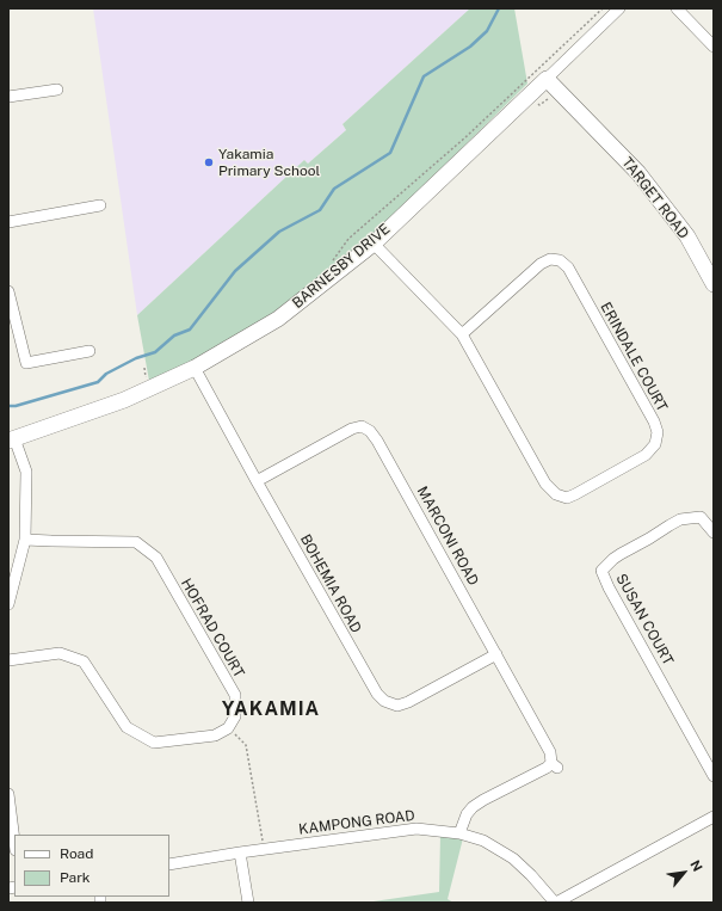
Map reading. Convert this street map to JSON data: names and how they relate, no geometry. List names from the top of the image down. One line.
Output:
{"streets":{"street":["TARGET ROAD","BARNESBY DRIVE","ERINDALE COURT","MARCONI ROAD","BOHEMIA ROAD","SUSAN COURT","HOFRAD COURT","KAMPONG ROAD"]},"crossings":[["TARGET ROAD","BARNESBY DRIVE"],["BARNESBY DRIVE","ERINDALE COURT"],["BARNESBY DRIVE","BOHEMIA ROAD"],["MARCONI ROAD","BOHEMIA ROAD"],["MARCONI ROAD","KAMPONG ROAD"]],"districts":["YAKAMIA"],"places":["Yakamia Primary School"],"legend":["Road","Park"],"north":"top right"}
